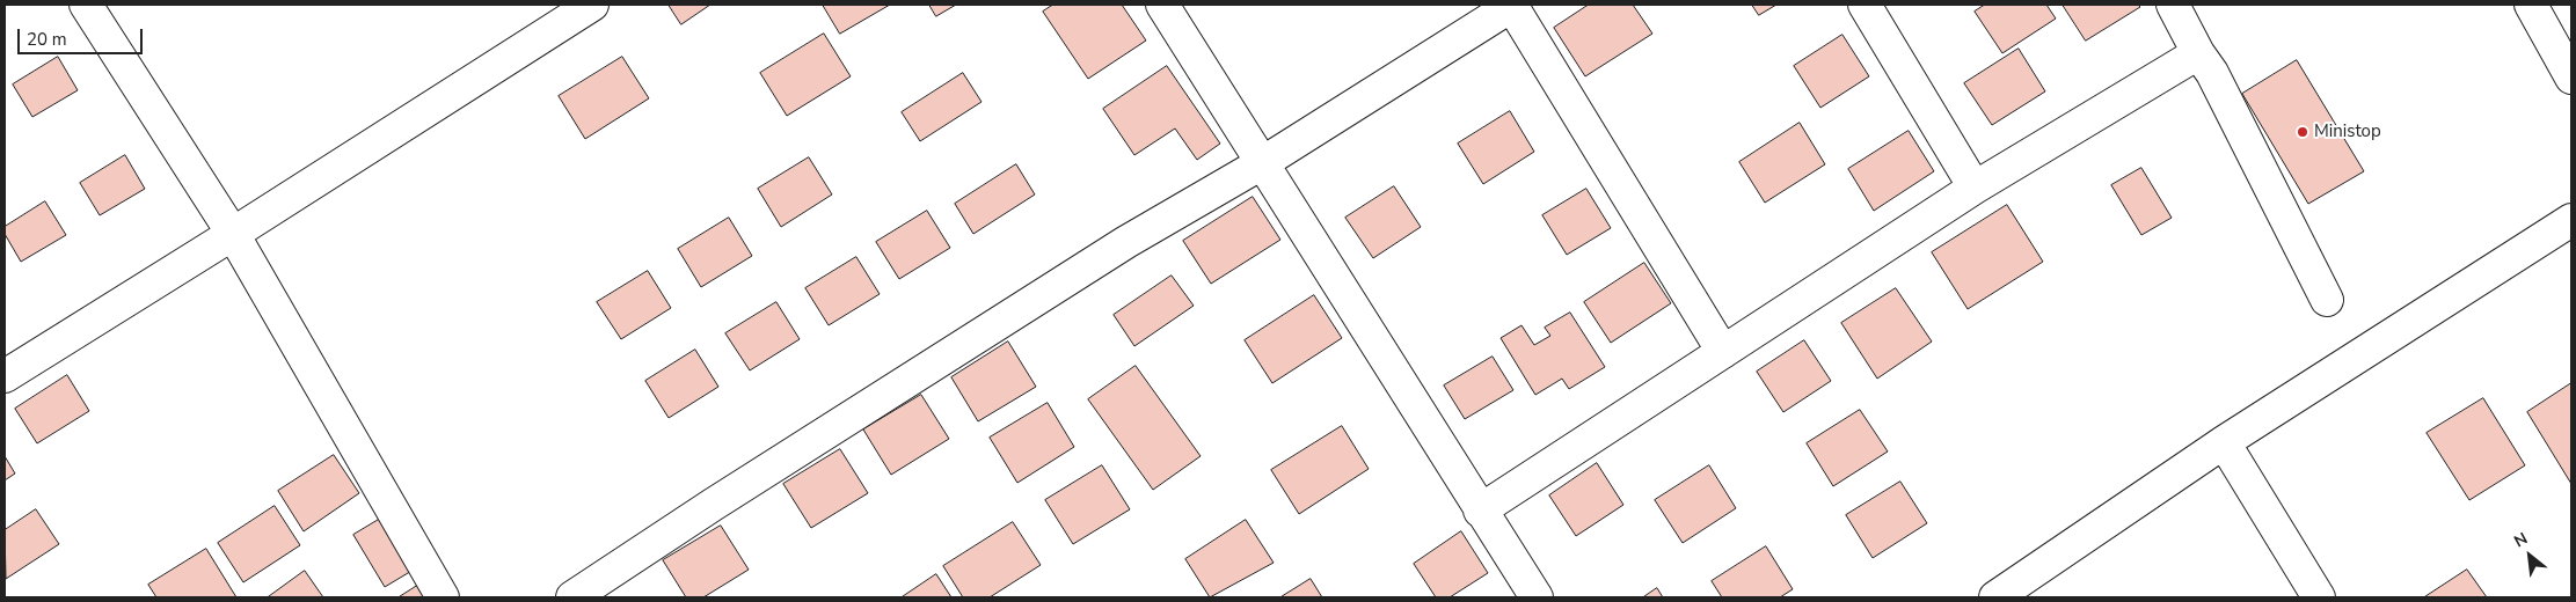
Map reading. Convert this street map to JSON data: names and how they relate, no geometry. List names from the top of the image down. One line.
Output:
{"places":["Ministop"],"scale_bar":"20 m","north":"top left"}
